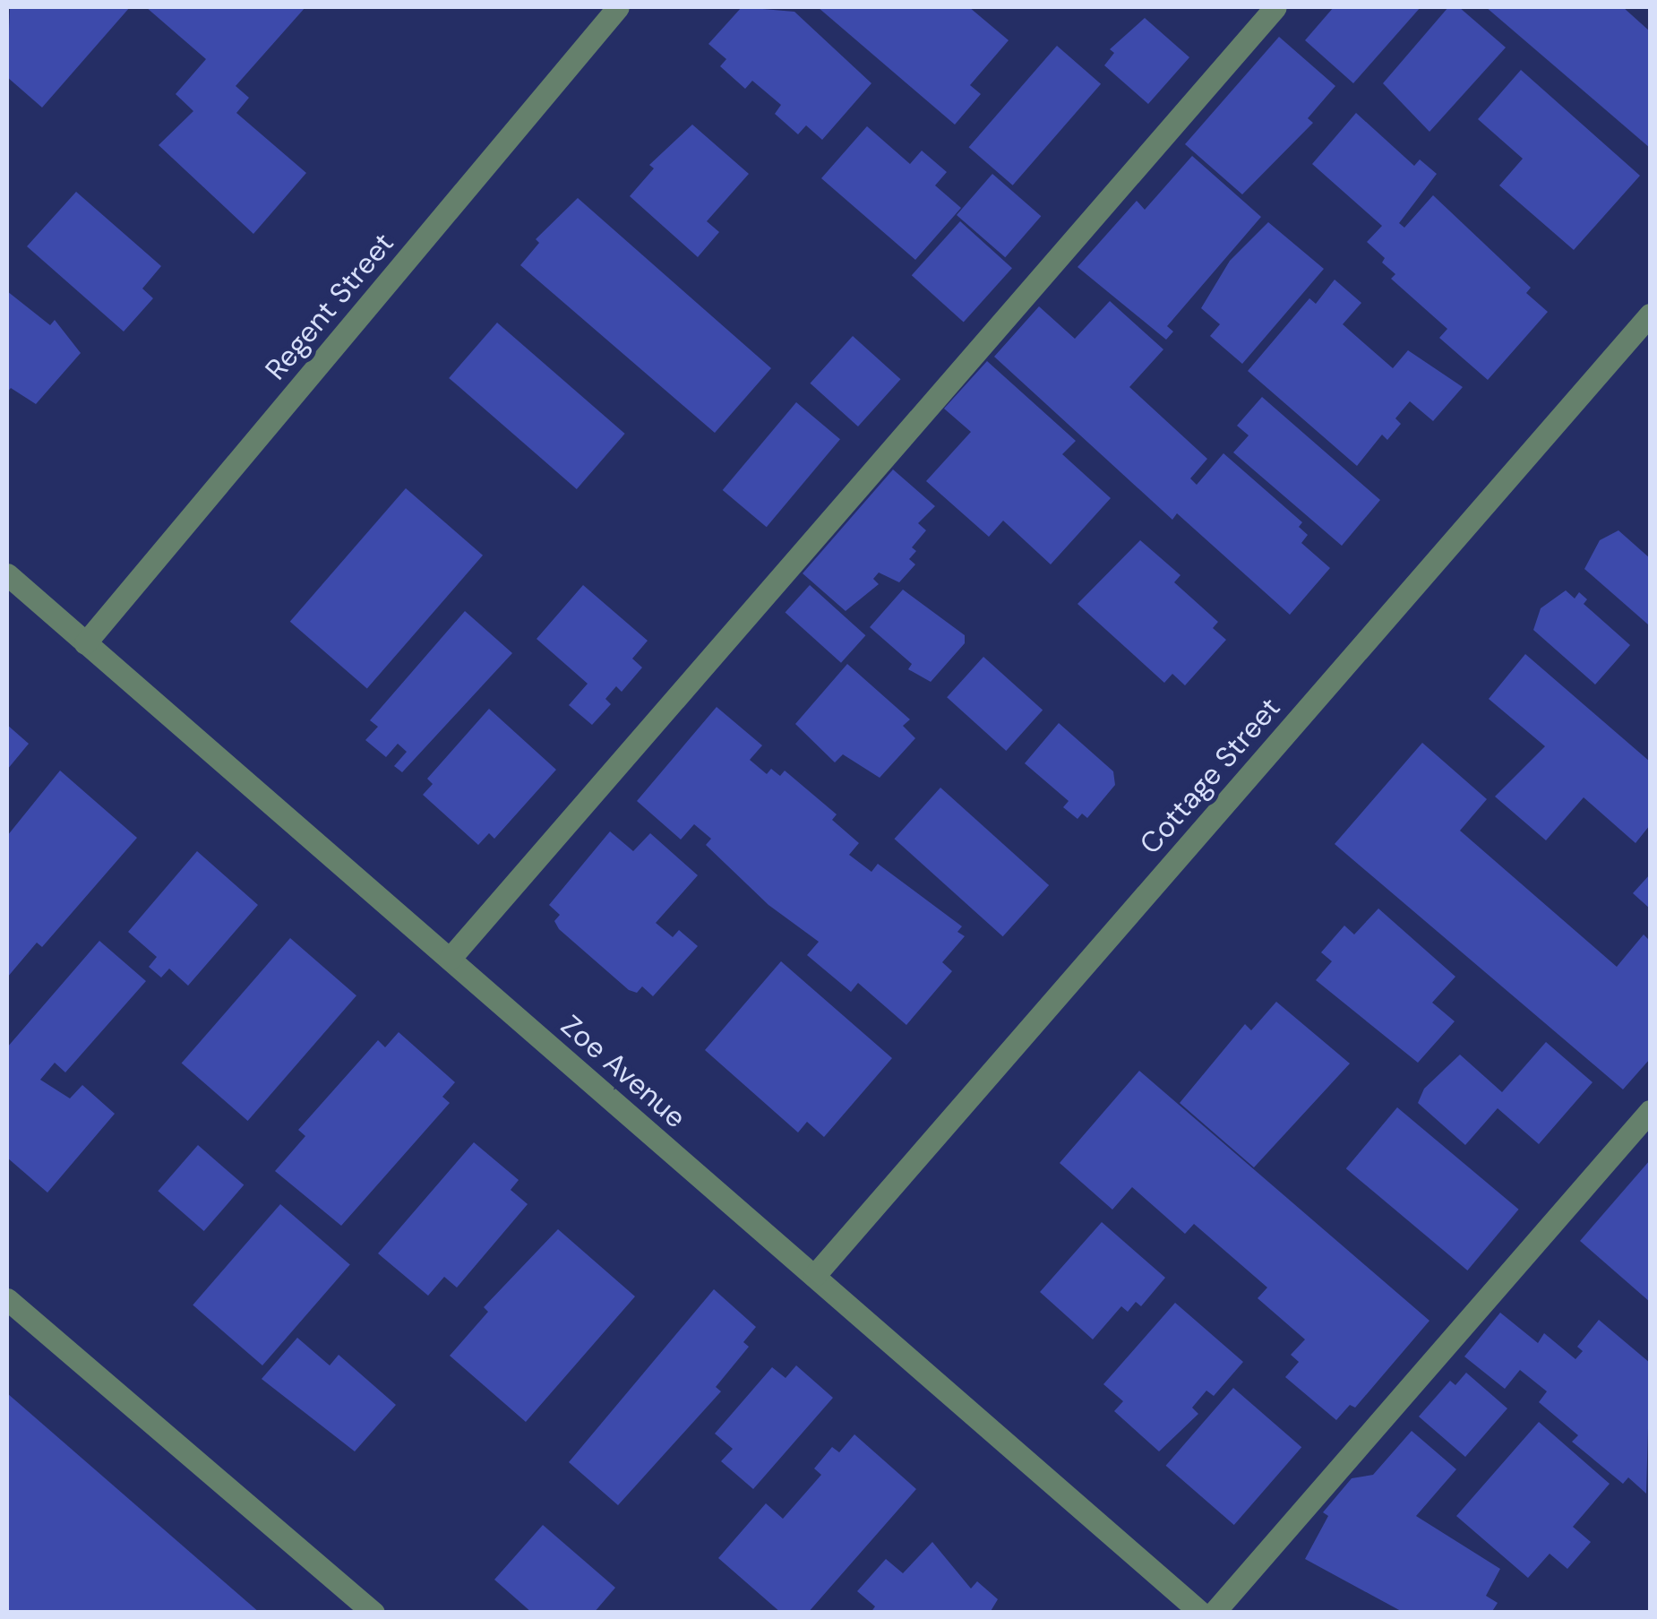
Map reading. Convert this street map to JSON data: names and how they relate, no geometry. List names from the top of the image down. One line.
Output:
{"streets":{"street":["Regent Street","Cottage Street","Zoe Avenue"]},"crossings":[["Regent Street","Zoe Avenue"],["Cottage Street","Zoe Avenue"]]}
